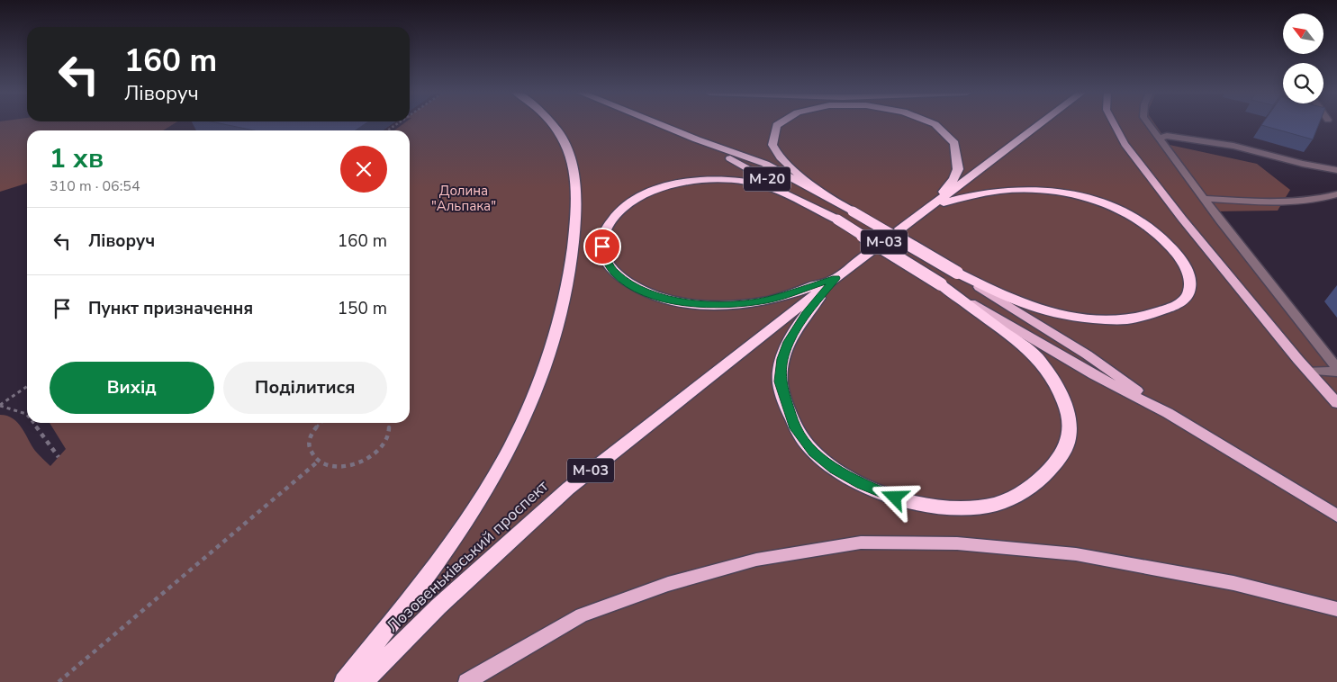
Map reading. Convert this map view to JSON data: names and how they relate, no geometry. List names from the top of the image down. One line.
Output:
{"streets":{"highway":["М-20","М-03","Лозовеньківський проспект"]},"crossings":[["М-03","Лозовеньківський проспект"]],"parks":["Долина \"Альпака\""],"north":"top left","page":{"turn":["160 m","Ліворуч"],"heading":["1 хв","310 m · 06:54"],"list":[{"name":"Ліворуч","value":"160 m"},{"name":"Пункт призначення","value":"150 m"}],"buttons":["Вихід","Поділитися"]}}
